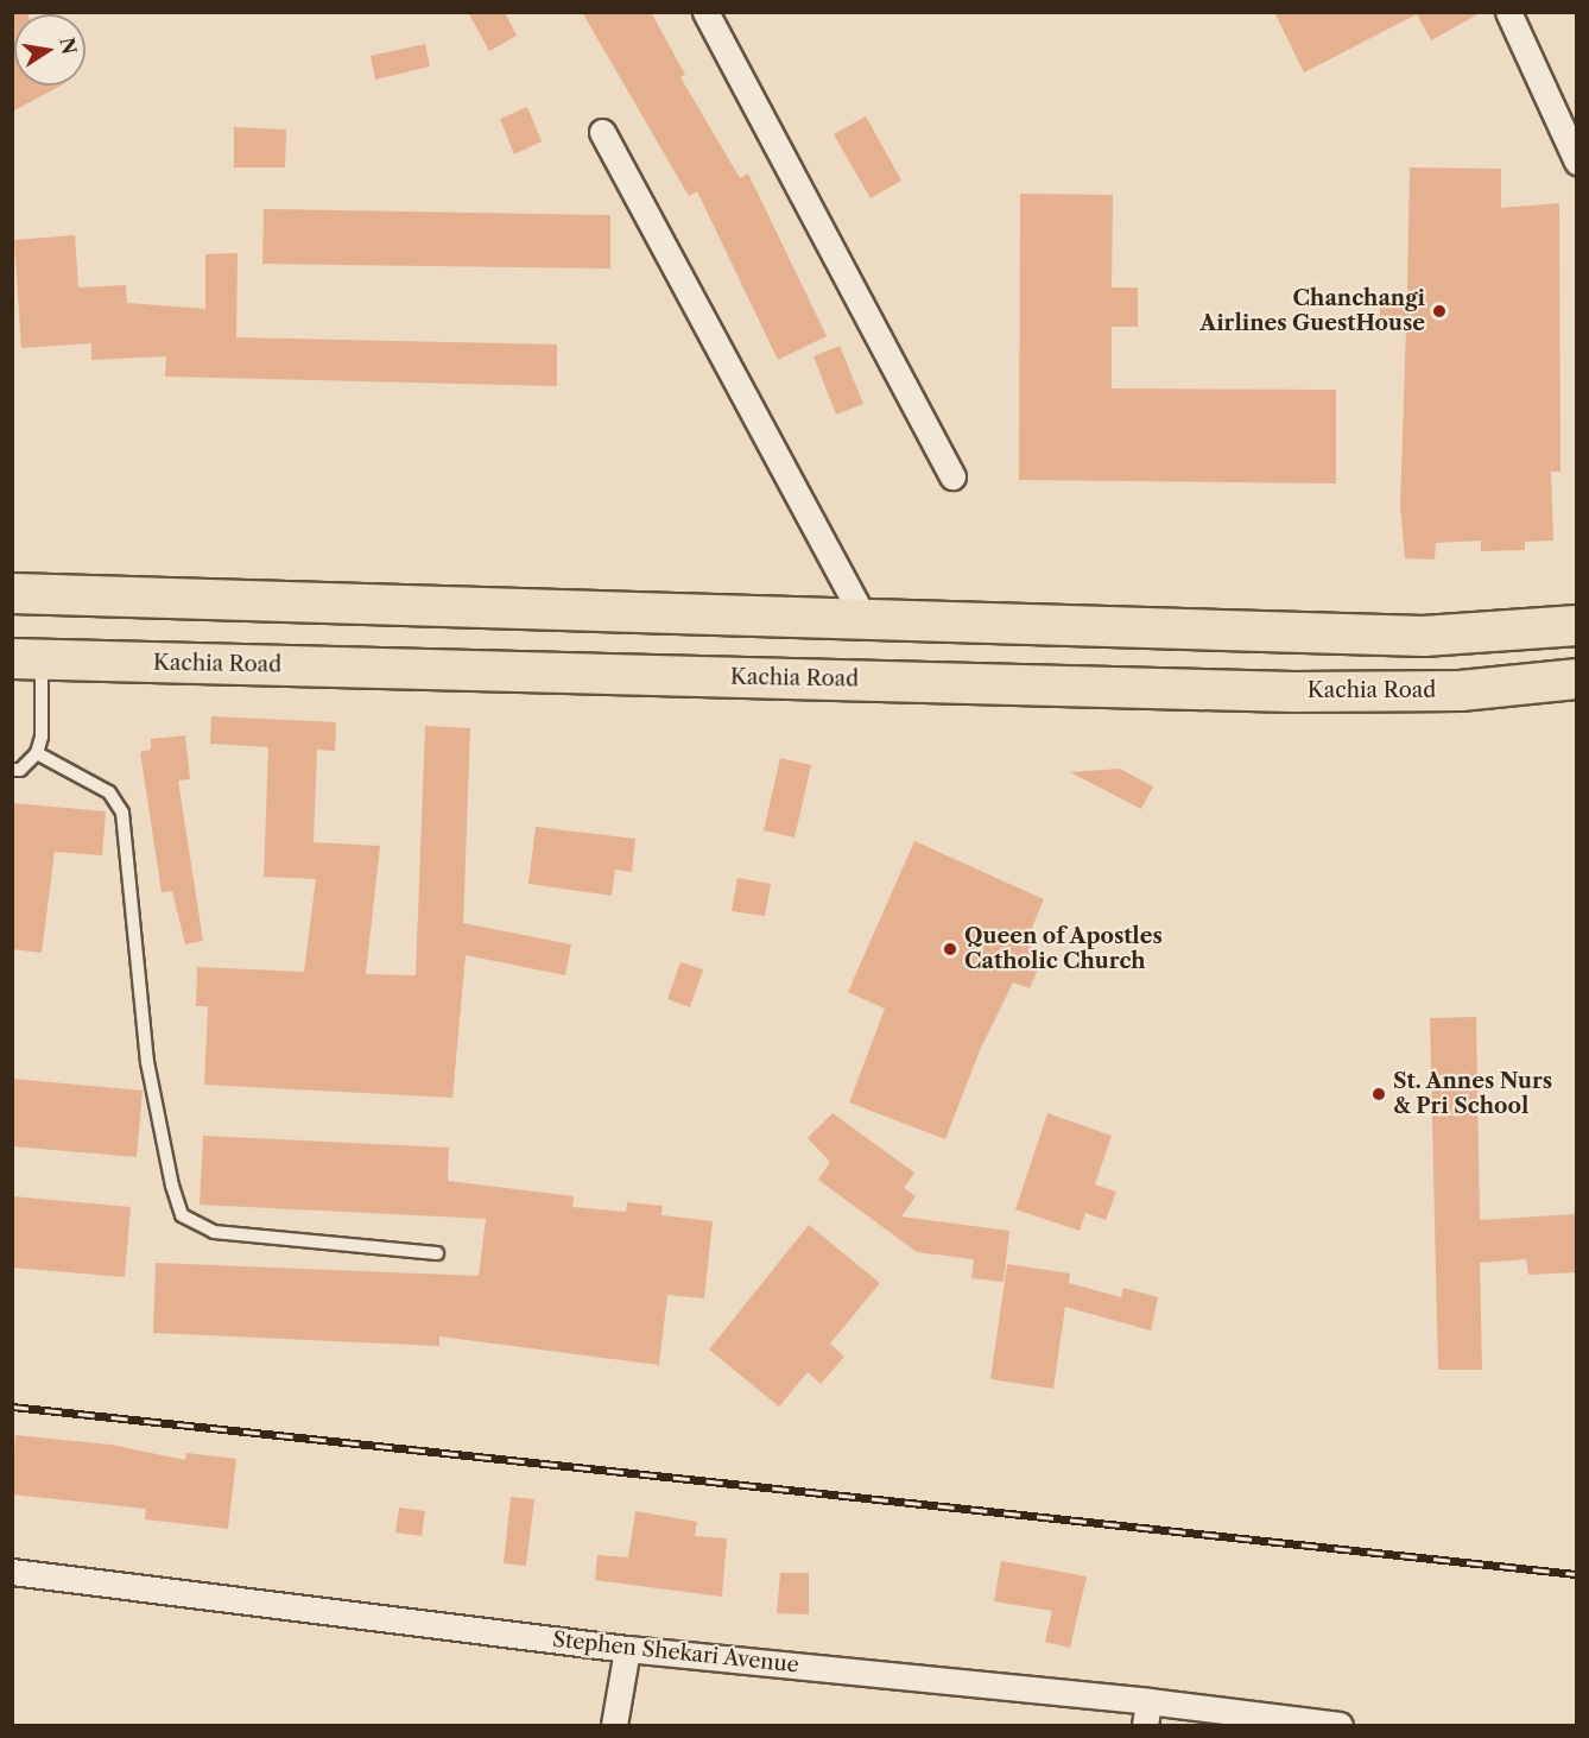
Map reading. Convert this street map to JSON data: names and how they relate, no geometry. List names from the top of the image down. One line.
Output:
{"streets":{"main road":["Kachia Road"],"street":["Stephen Shekari Avenue"]},"places":["Chanchangi Airlines GuestHouse","Queen of Apostles Catholic Church","St. Annes Nurs & Pri School"],"north":"right"}
